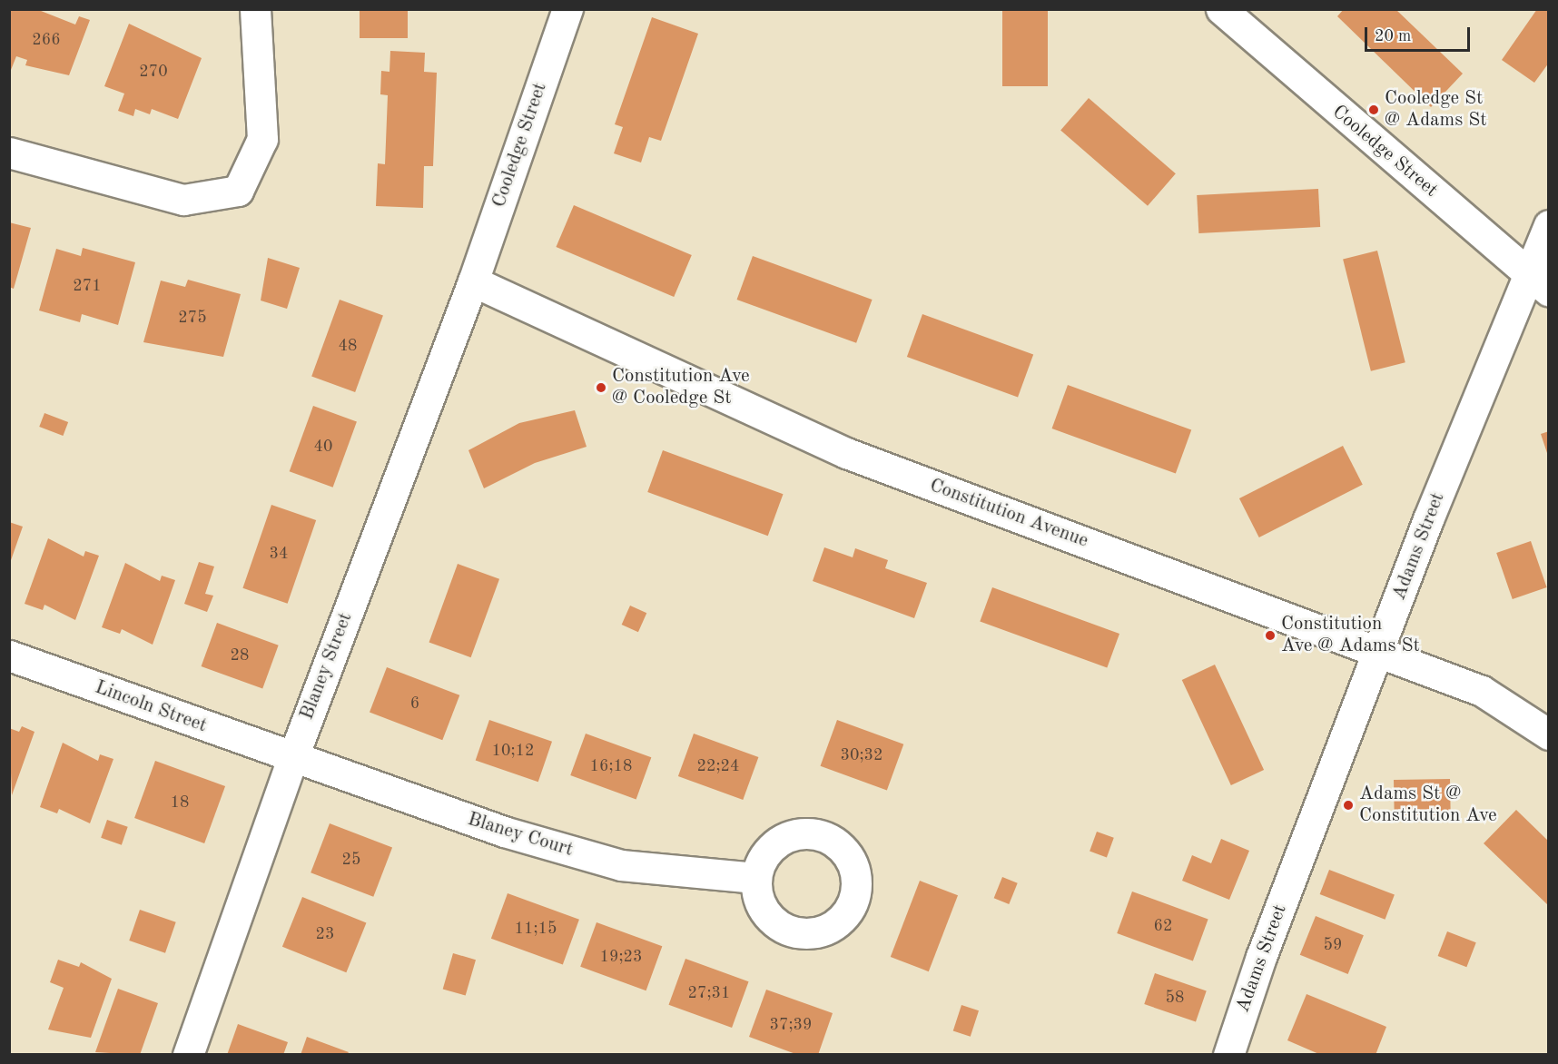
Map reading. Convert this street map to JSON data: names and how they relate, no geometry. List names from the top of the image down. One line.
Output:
{"streets":{"street":["Cooledge Street","Constitution Avenue","Adams Street","Blaney Street","Lincoln Street","Blaney Court"]},"crossings":[["Cooledge Street","Constitution Avenue"],["Cooledge Street","Adams Street"],["Cooledge Street","Blaney Street"],["Constitution Avenue","Adams Street"],["Constitution Avenue","Blaney Street"],["Blaney Street","Lincoln Street"],["Blaney Street","Blaney Court"],["Lincoln Street","Blaney Court"]],"places":["Cooledge St @ Adams St","Constitution Ave @ Cooledge St","Constitution Ave @ Adams St","Adams St @ Constitution Ave"],"house_numbers":["266","270","271","275","48","40","34","28","6","10;12","30;32","16;18","22;24","18","25","62","11;15","23","59","19;23","27;31","58","37;39"],"scale_bar":"20 m"}
